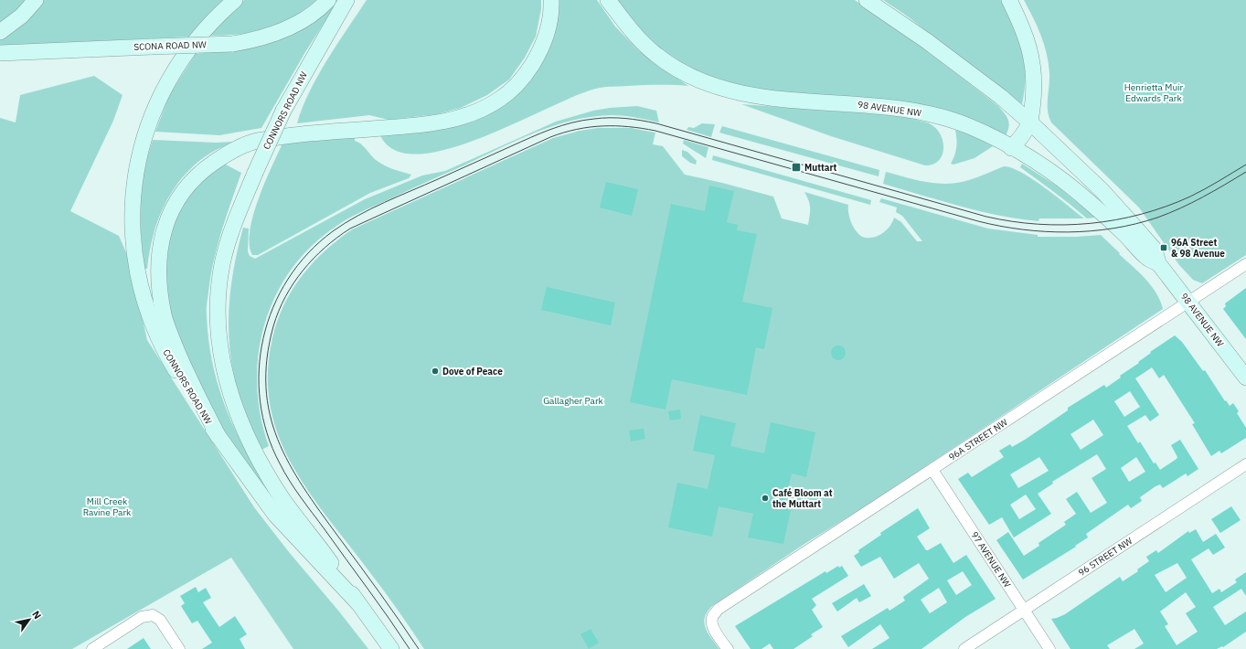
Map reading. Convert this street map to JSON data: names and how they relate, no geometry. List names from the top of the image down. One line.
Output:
{"streets":{"main road":["SCONA ROAD NW","98 AVENUE NW","CONNORS ROAD NW"],"street":["96A STREET NW","96 STREET NW","97 AVENUE NW"]},"crossings":[["98 AVENUE NW","96A STREET NW"],["96A STREET NW","97 AVENUE NW"],["96 STREET NW","97 AVENUE NW"]],"parks":["Henrietta Muir Edwards Park","Gallagher Park","Mill Creek Ravine Park"],"places":{"transit":["Muttart","96A Street & 98 Avenue"],"other":["Dove of Peace","Café Bloom at the Muttart"]},"north":"top right"}
